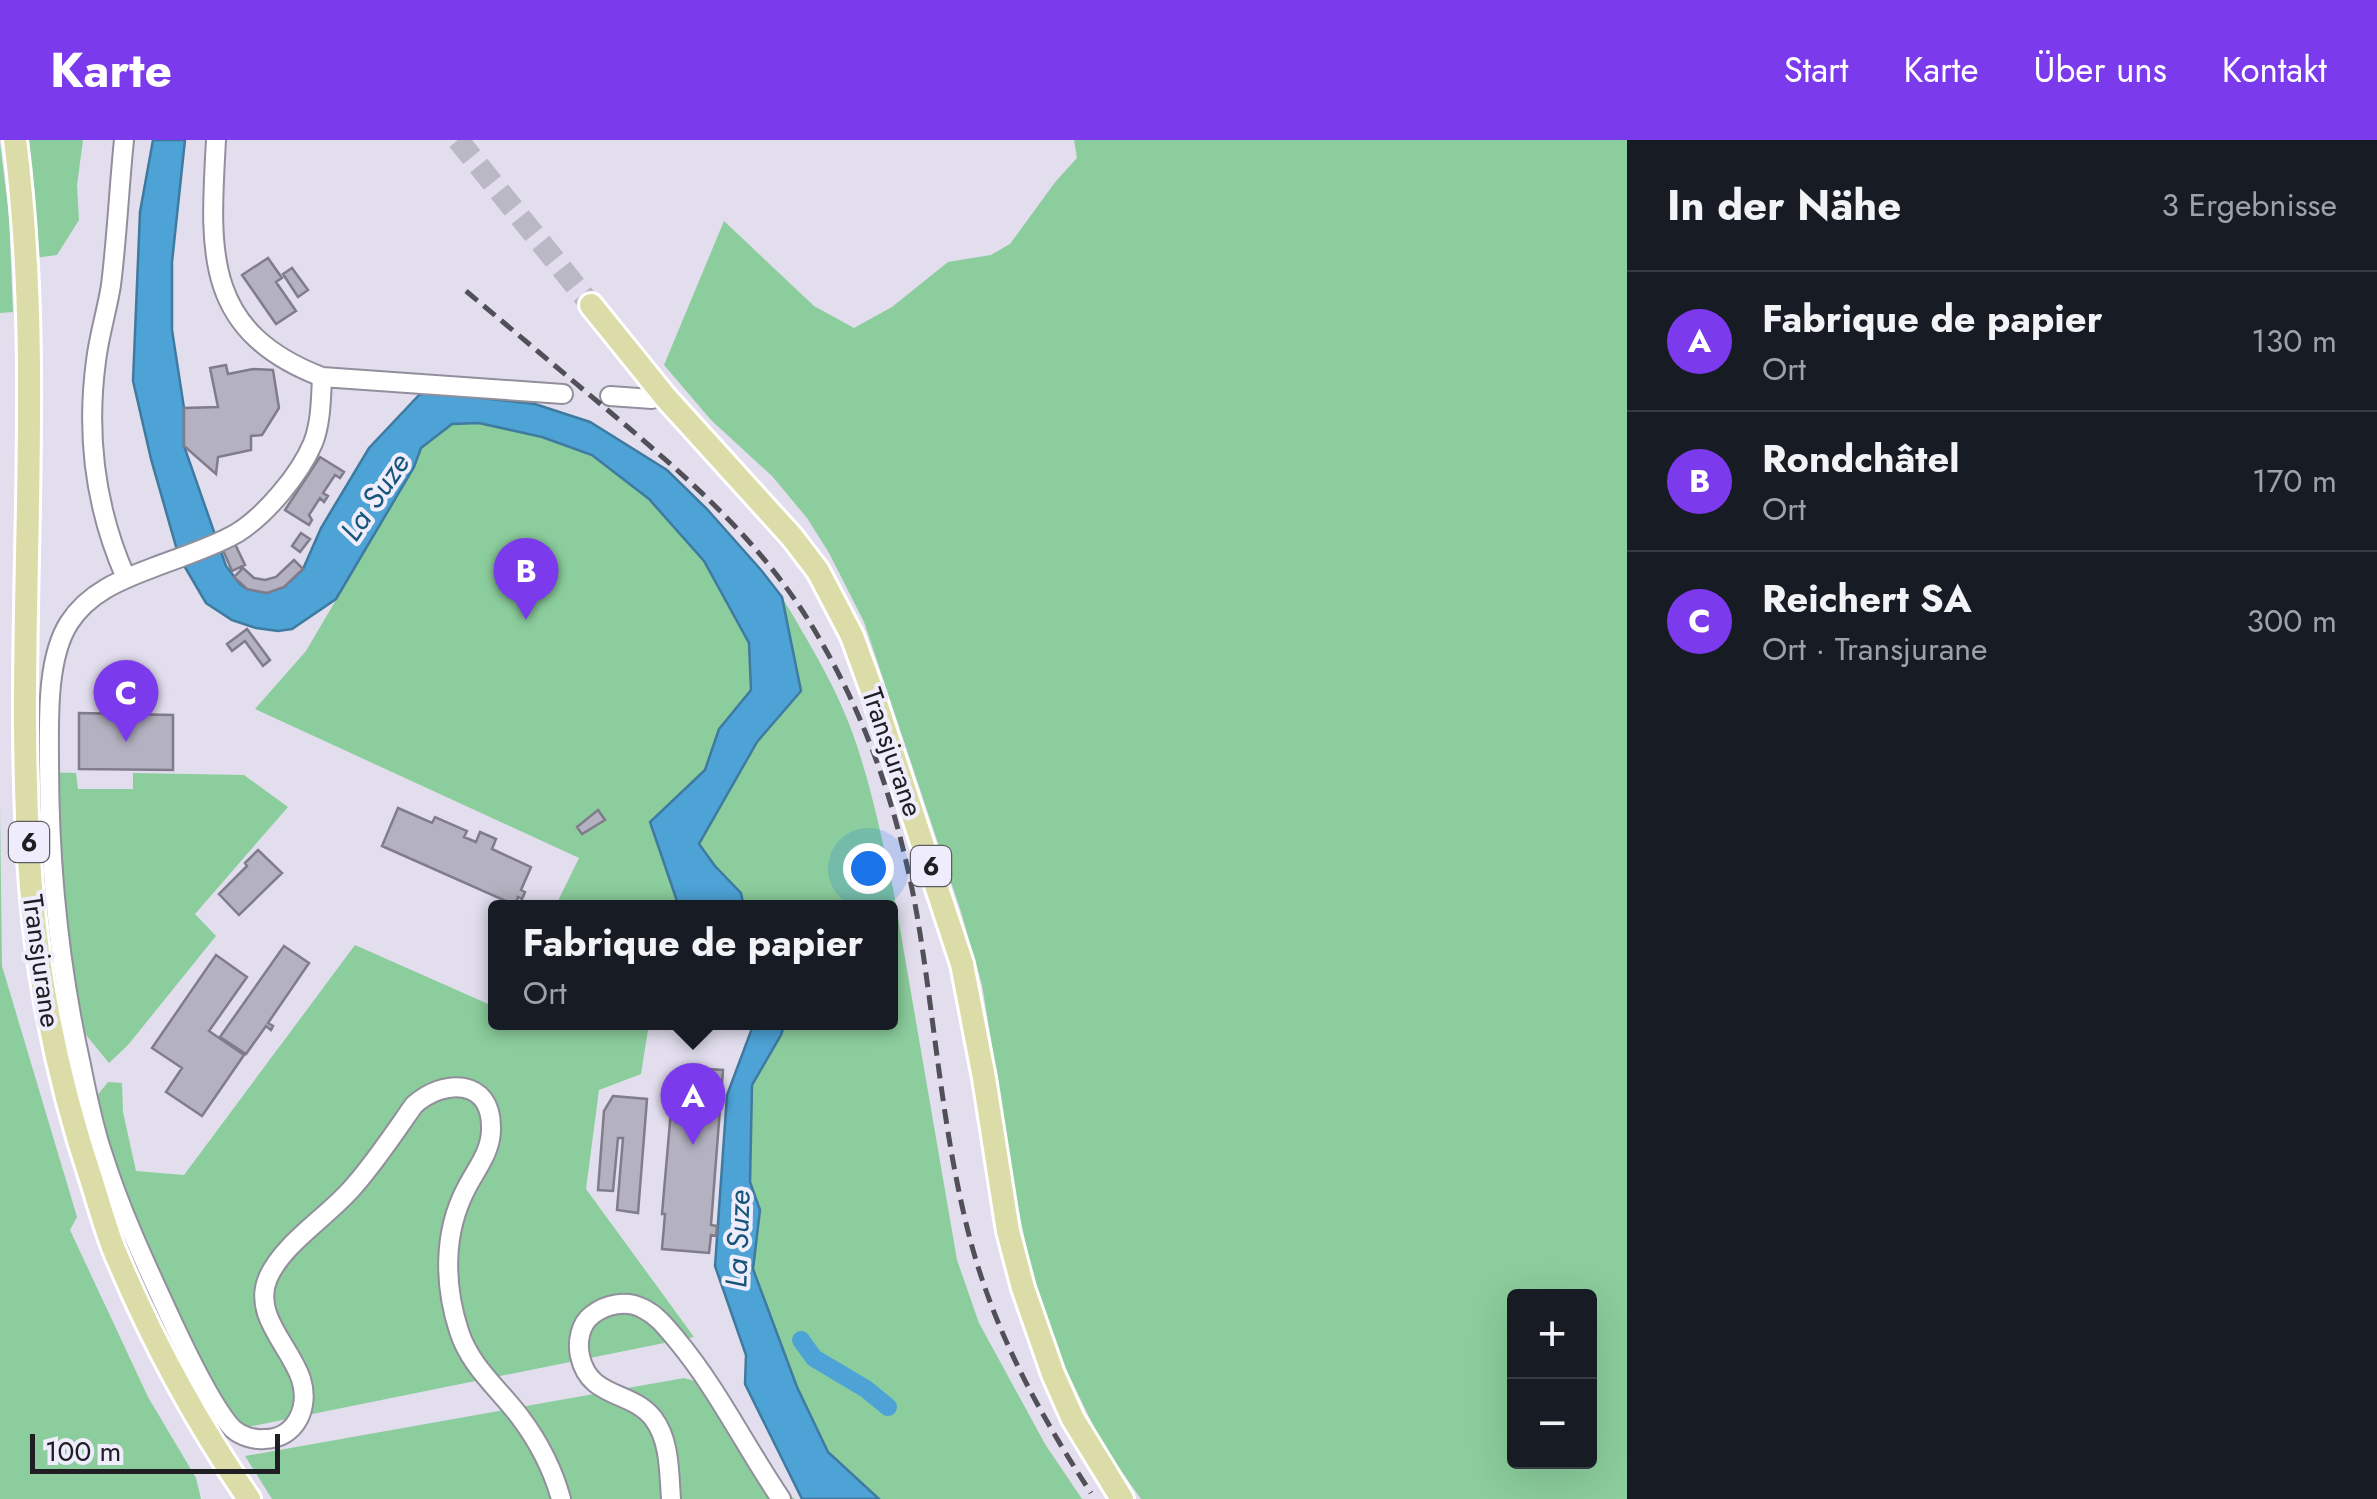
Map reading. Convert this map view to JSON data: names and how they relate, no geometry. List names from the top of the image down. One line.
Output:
{"streets":{"main road":["Transjurane","6"]},"water":["La Suze"],"scale_bar":"100 m","page":{"header":"Karte","nav":["Start","Karte","Über uns","Kontakt"],"heading":["In der Nähe","3 Ergebnisse"],"list":[{"mark":"A","name":"Fabrique de papier","note":"Ort","value":"130 m"},{"mark":"B","name":"Rondchâtel","note":"Ort","value":"170 m"},{"mark":"C","name":"Reichert SA","note":"Ort · Transjurane","value":"300 m"}],"pins":["B","C","A"],"popup":["Fabrique de papier","Ort"],"map_buttons":["+","−"],"scale":"100 m"}}
